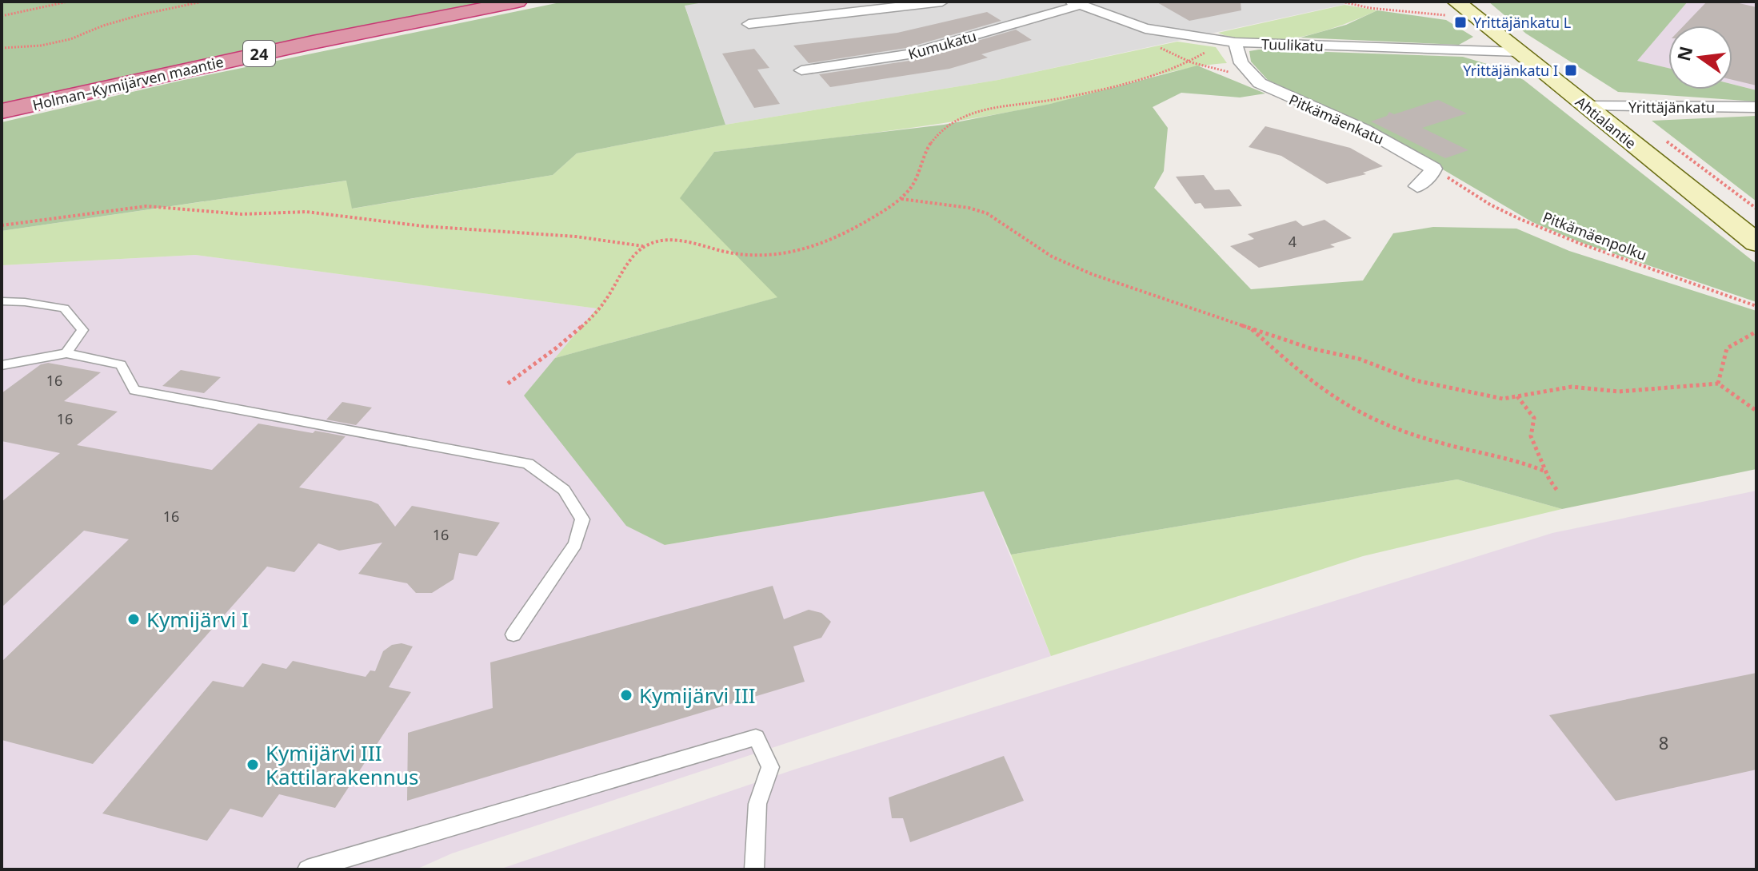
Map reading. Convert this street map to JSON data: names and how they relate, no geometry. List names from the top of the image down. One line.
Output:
{"streets":{"highway":["24","Holman–Kymijärven maantie"],"main road":["Ahtialantie"],"street":["Kumukatu","Tuulikatu","Yrittäjänkatu","Pitkämäenkatu"],"path":["Pitkämäenpolku"]},"crossings":[["Kumukatu","Tuulikatu"],["Tuulikatu","Ahtialantie"],["Yrittäjänkatu","Ahtialantie"],["Pitkämäenkatu","Pitkämäenpolku"]],"places":{"transit":["Yrittäjänkatu L","Yrittäjänkatu I"],"other":["Kymijärvi I","Kymijärvi III","Kymijärvi III Kattilarakennus"]},"house_numbers":["4","16","16","16","16","8"],"north":"left"}
